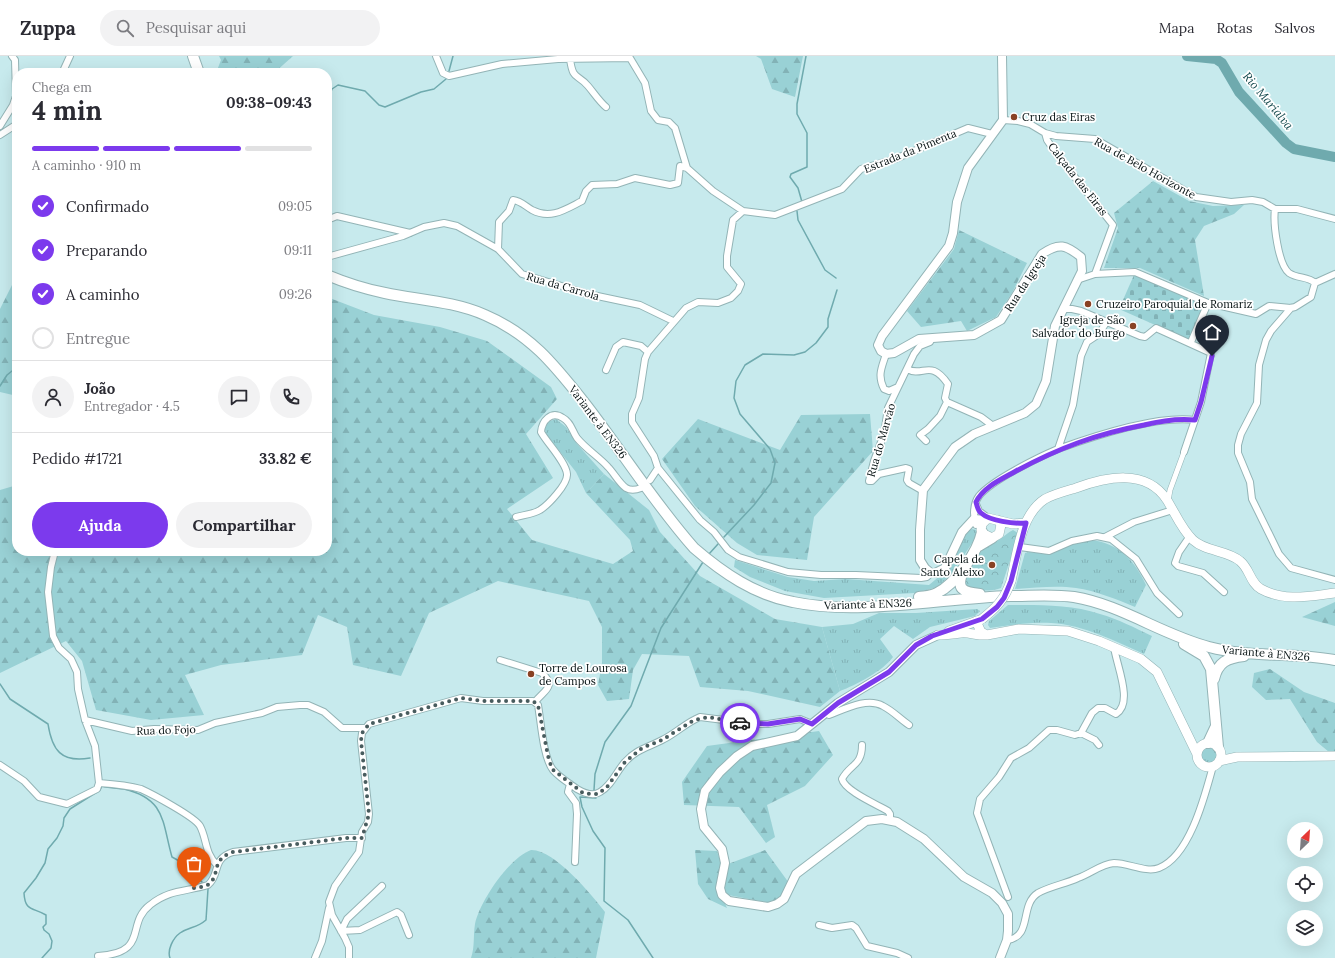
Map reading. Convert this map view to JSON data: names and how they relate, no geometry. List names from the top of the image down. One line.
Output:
{"streets":{"main road":["Variante à EN326"],"street":["Estrada da Pimenta","Rua de Belo Horizonte","Calçada das Eiras","Rua da Igreja","Rua da Carrola","Rua do Marvão","Rua do Fojo"]},"crossings":[["Rua de Belo Horizonte","Calçada das Eiras"],["Rua da Igreja","Rua do Marvão"]],"water":["Rio Marialva"],"places":["Cruz das Eiras","Cruzeiro Paroquial de Romariz","Igreja de São Salvador do Burgo","Capela de Santo Aleixo","Torre de Lourosa de Campos"],"north":"top right","page":{"header":"Zuppa","search":"Pesquisar aqui","nav":["Mapa","Rotas","Salvos"],"heading":["4 min","Chega em","09:38–09:43"],"panel":["João","Entregador · 4.5","Pedido #1721","33.82 €"],"bar":"A caminho · 910 m","list":[["Confirmado","09:05"],["Preparando","09:11"],["A caminho","09:26"],"Entregue"],"buttons":["Ajuda","Compartilhar"]}}
